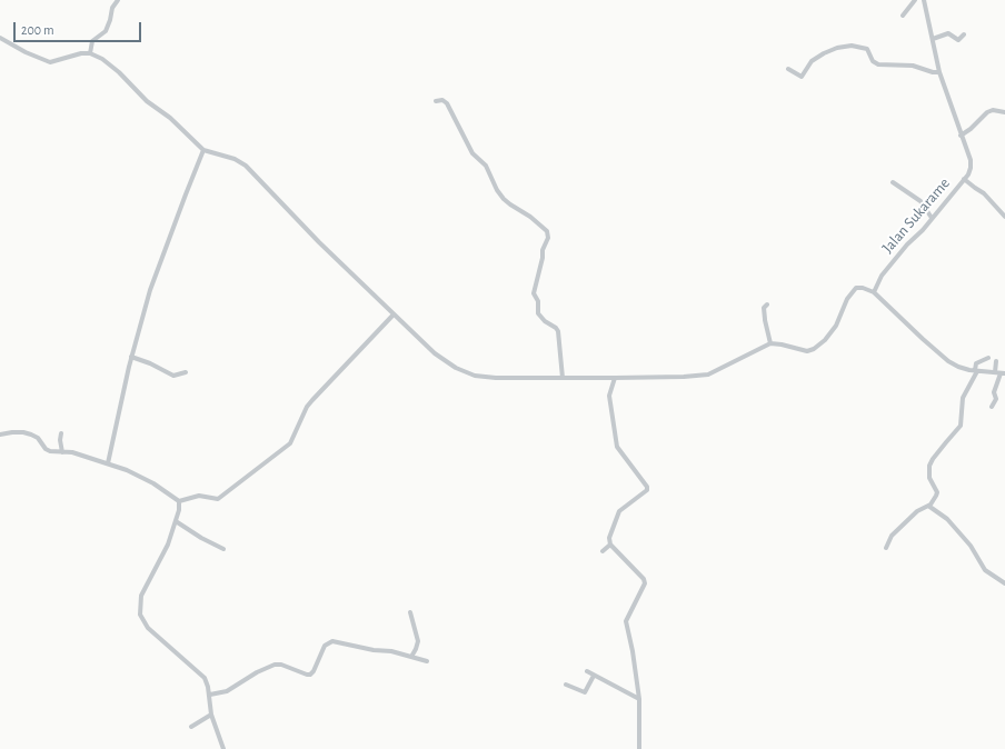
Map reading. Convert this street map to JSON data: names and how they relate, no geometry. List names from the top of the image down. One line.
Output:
{"streets":{"street":["Jalan Sukarame"]},"scale_bar":"200 m"}
